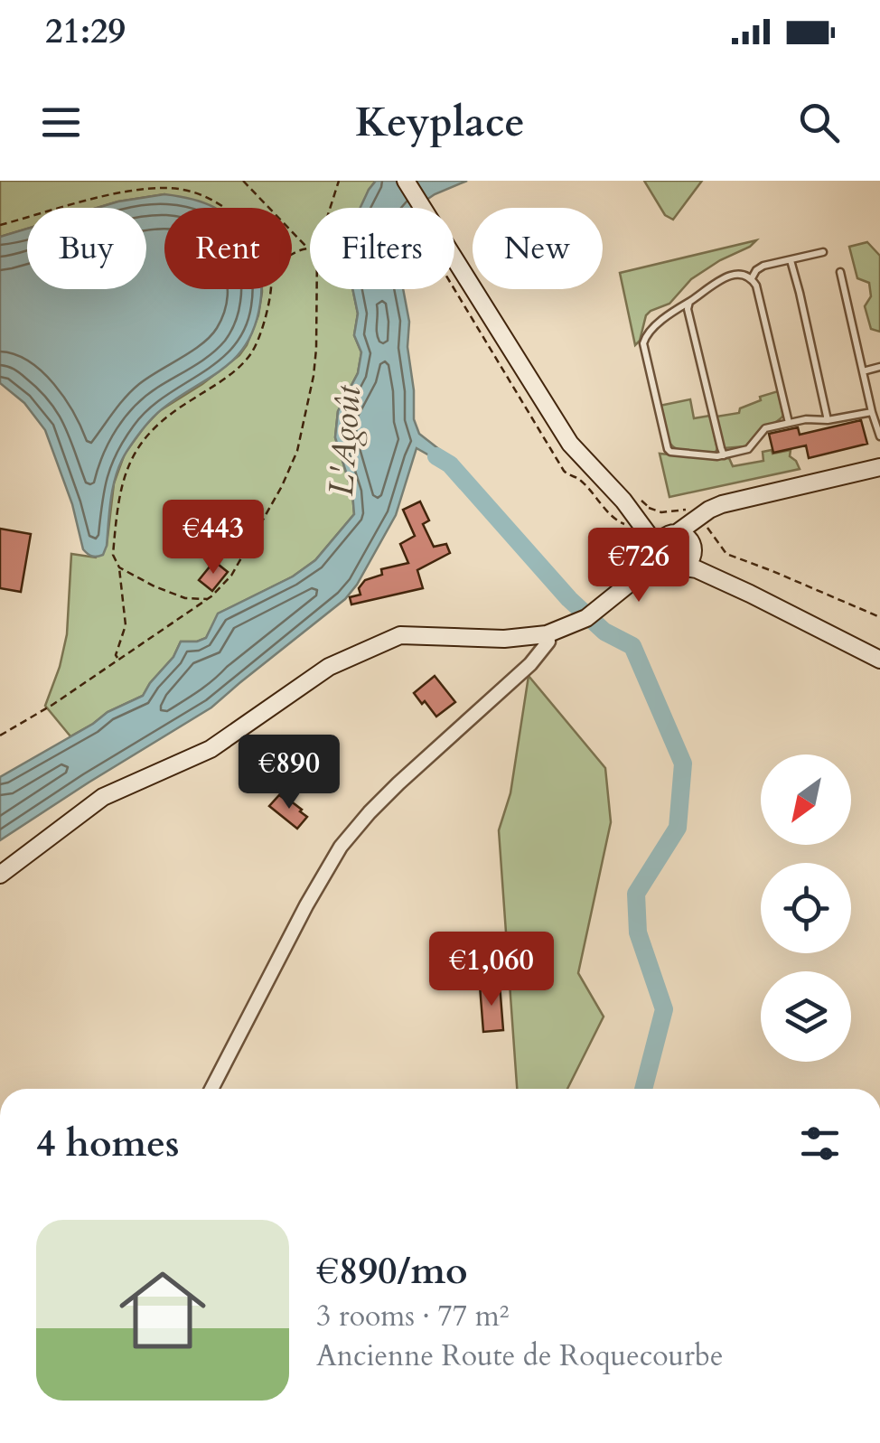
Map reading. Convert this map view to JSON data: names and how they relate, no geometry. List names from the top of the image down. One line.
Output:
{"water":["L'Agoût"],"north":"bottom left","page":{"status":"21:29","header":"Keyplace","chip":["Buy","Rent","Filters","New"],"price":["€443","€726","€890","€1,060"],"heading":"4 homes","list":[{"name":"€890/mo","note":"3 rooms · 77 m² · Ancienne Route de Roquecourbe"}]}}
